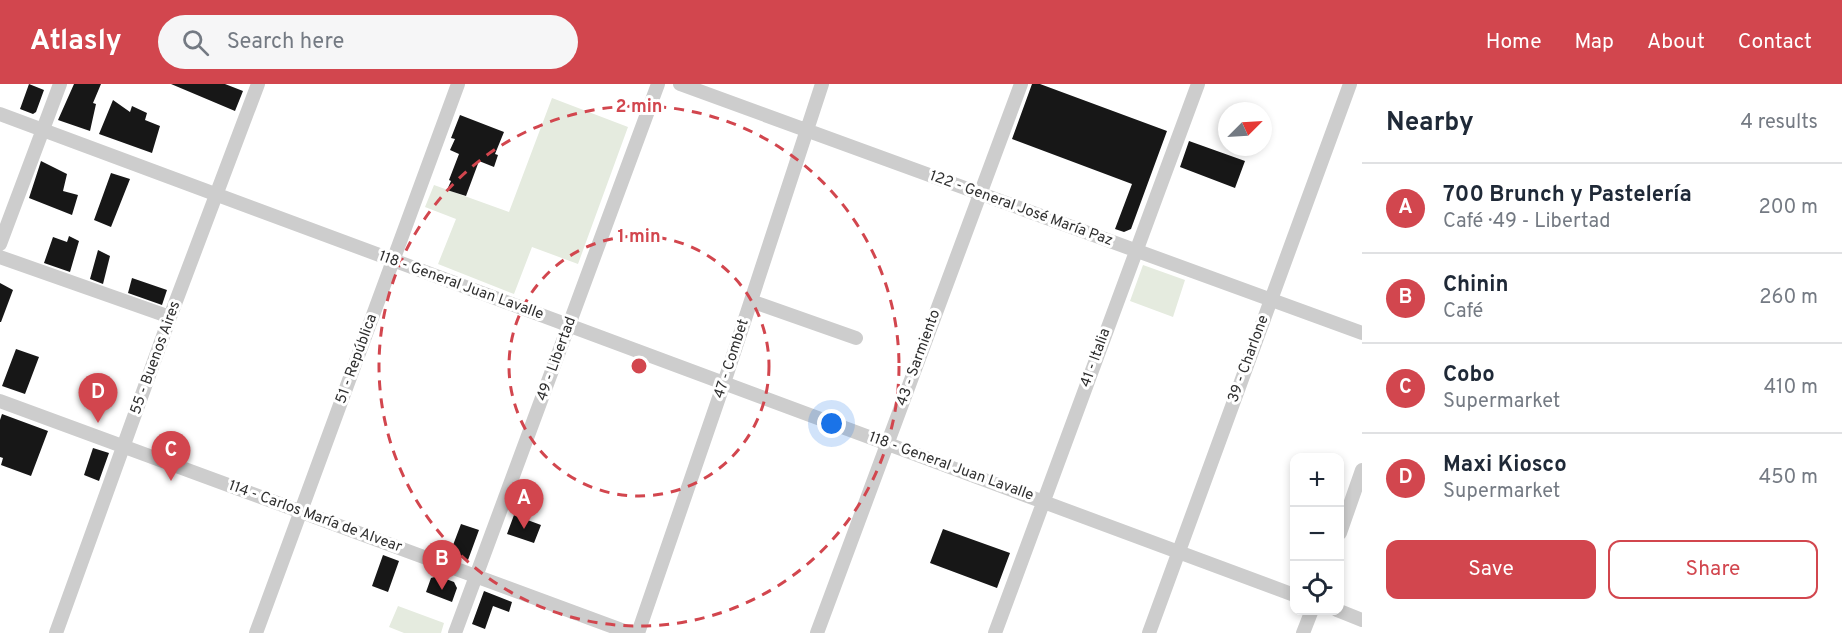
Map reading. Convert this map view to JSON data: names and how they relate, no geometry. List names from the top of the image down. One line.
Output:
{"streets":{"street":["122 - General José María Paz","118 - General Juan Lavalle","55 - Buenos Aires","43 - Sarmiento","41 - Italia","51 - República","49 - Libertad","47 - Combet","39 - Charlone","114 - Carlos María de Alvear"]},"crossings":[["122 - General José María Paz","43 - Sarmiento"],["122 - General José María Paz","41 - Italia"],["122 - General José María Paz","47 - Combet"],["122 - General José María Paz","39 - Charlone"],["118 - General Juan Lavalle","55 - Buenos Aires"],["118 - General Juan Lavalle","43 - Sarmiento"],["118 - General Juan Lavalle","41 - Italia"],["118 - General Juan Lavalle","51 - República"],["118 - General Juan Lavalle","49 - Libertad"],["118 - General Juan Lavalle","47 - Combet"],["118 - General Juan Lavalle","39 - Charlone"],["55 - Buenos Aires","114 - Carlos María de Alvear"],["51 - República","114 - Carlos María de Alvear"],["49 - Libertad","114 - Carlos María de Alvear"]],"north":"top right","page":{"header":"Atlasly","search":"Search here","nav":["Home","Map","About","Contact"],"heading":["Nearby","4 results"],"list":[{"mark":"A","name":"700 Brunch y Pastelería","note":"Café · 49 - Libertad","value":"200 m"},{"mark":"B","name":"Chinin","note":"Café","value":"260 m"},{"mark":"C","name":"Cobo","note":"Supermarket","value":"410 m"},{"mark":"D","name":"Maxi Kiosco","note":"Supermarket","value":"450 m"}],"pins":["D","C","A","B"],"map_buttons":["+","−"],"buttons":["Save","Share"]},"rings":["2 min","1 min"]}
